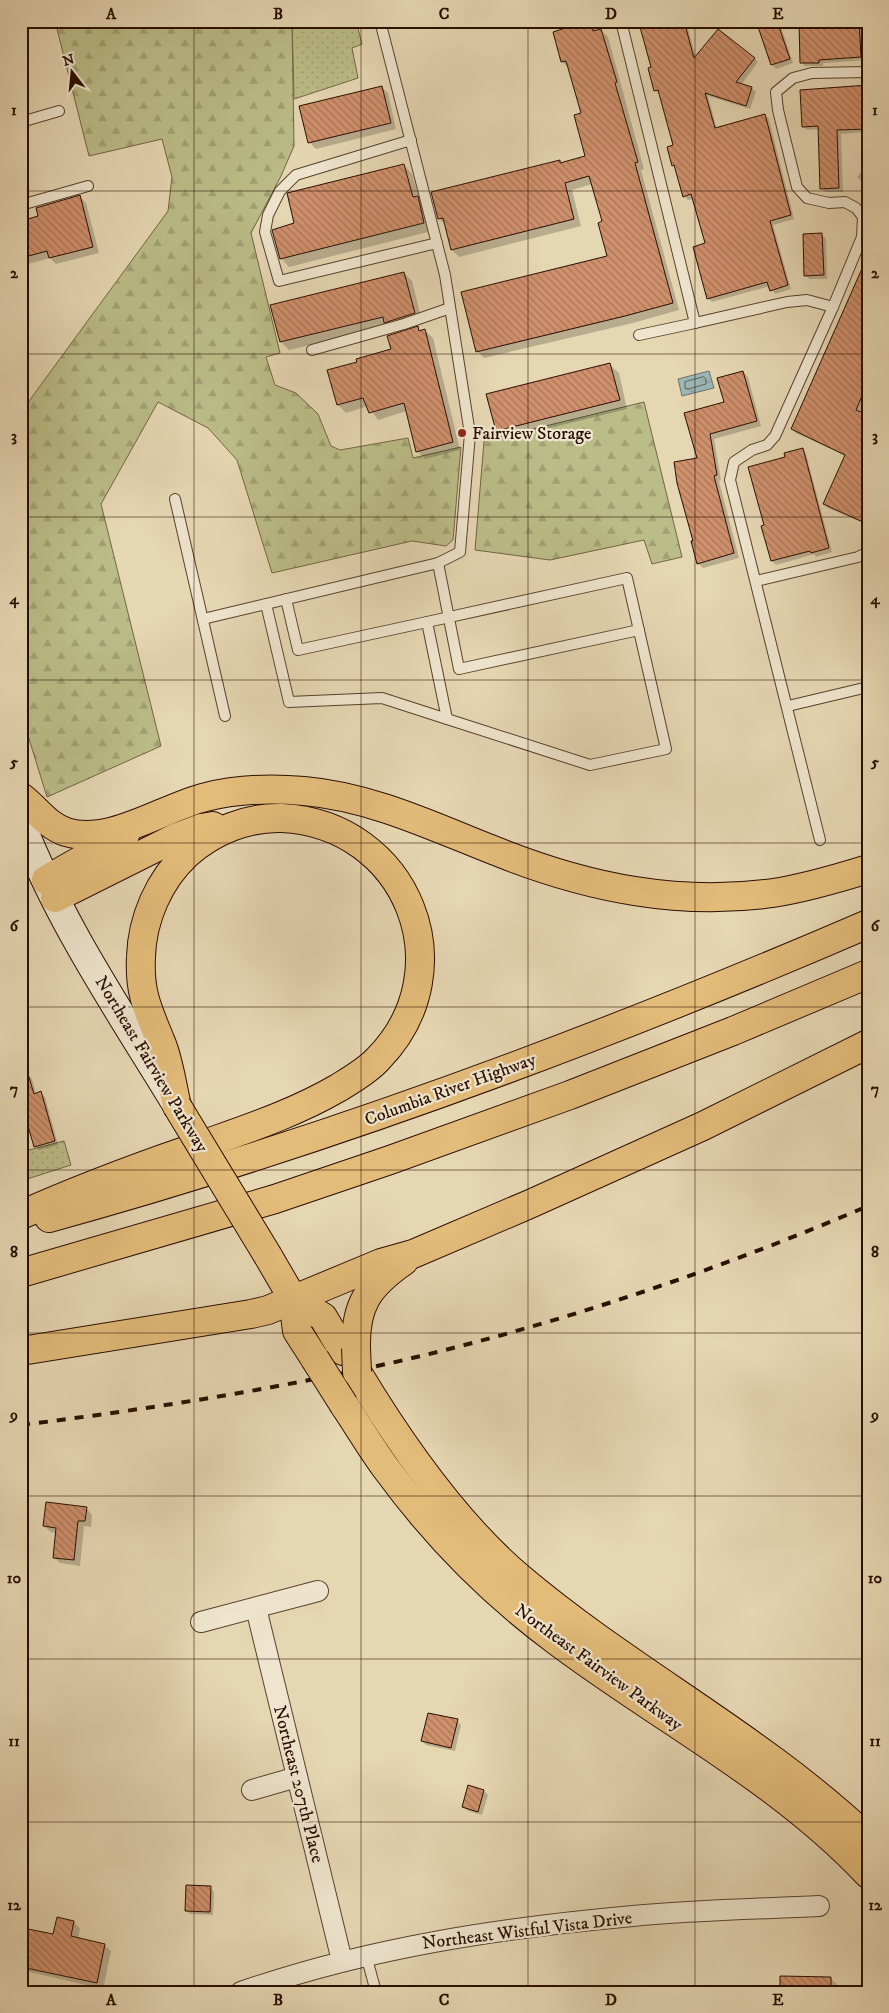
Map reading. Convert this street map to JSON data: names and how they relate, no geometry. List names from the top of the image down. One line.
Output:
{"streets":{"main road":["Northeast Fairview Parkway","Columbia River Highway"],"street":["Northeast 207th Place","Northeast Wistful Vista Drive"]},"crossings":[["Northeast 207th Place","Northeast Wistful Vista Drive"]],"places":["Fairview Storage"],"north":"top","grid":{"columns":["A","B","C","D","E"],"rows":["1","2","3","4","5","6","7","8","9","10","11","12"]}}
